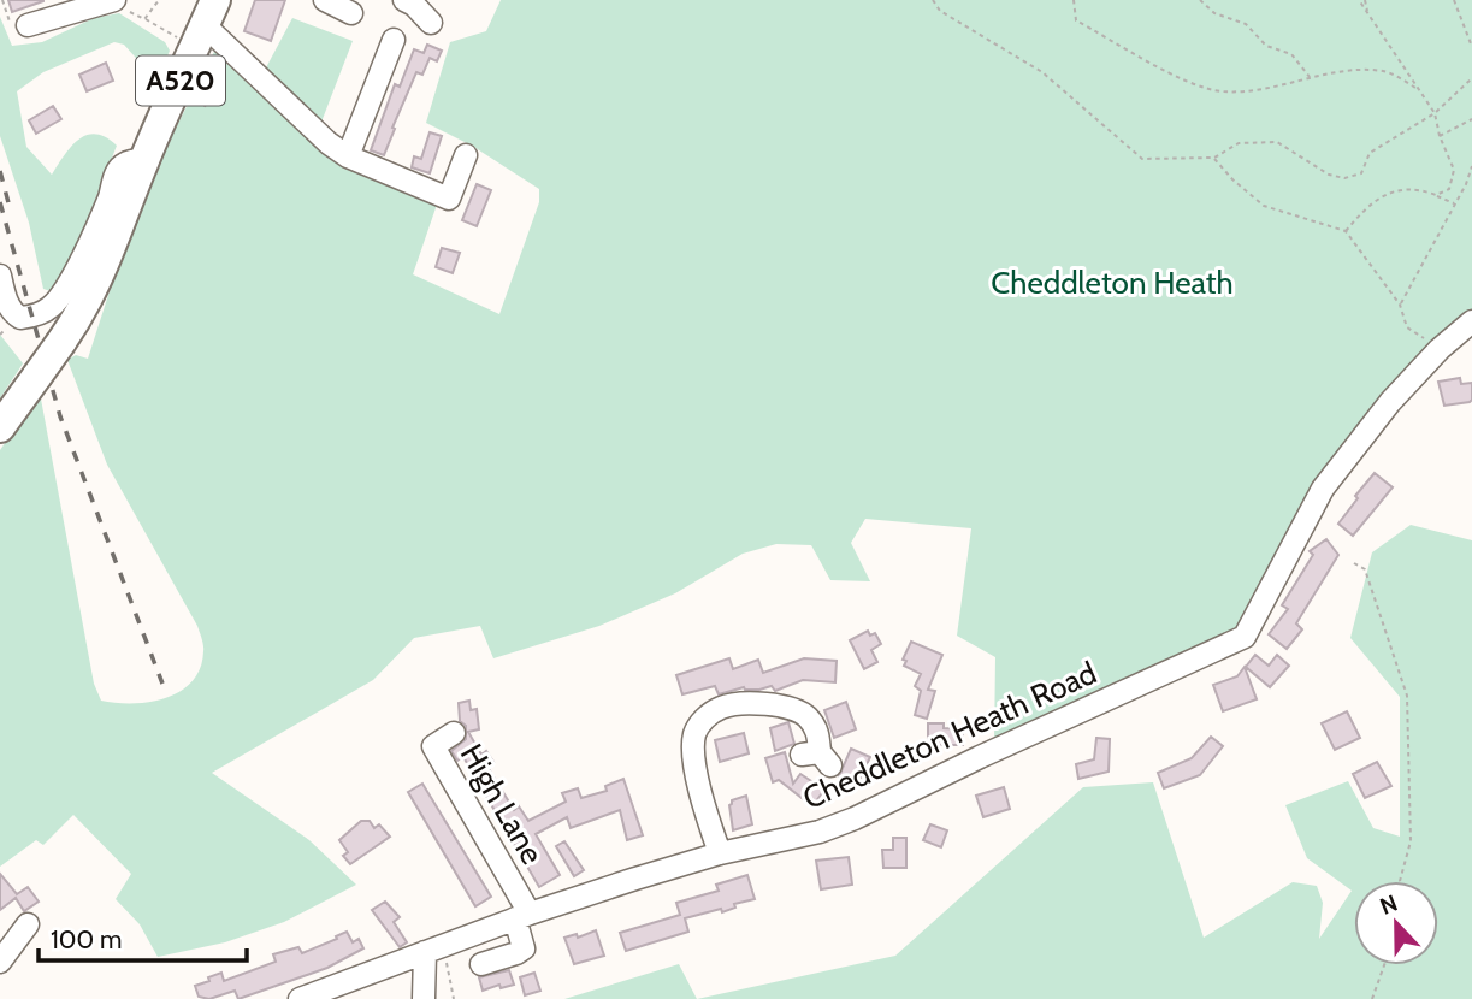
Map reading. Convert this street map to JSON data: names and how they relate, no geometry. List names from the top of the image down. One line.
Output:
{"streets":{"highway":["A520"],"street":["Cheddleton Heath Road","High Lane"]},"crossings":[["Cheddleton Heath Road","High Lane"]],"parks":["Cheddleton Heath"],"scale_bar":"100 m","north":"top"}
